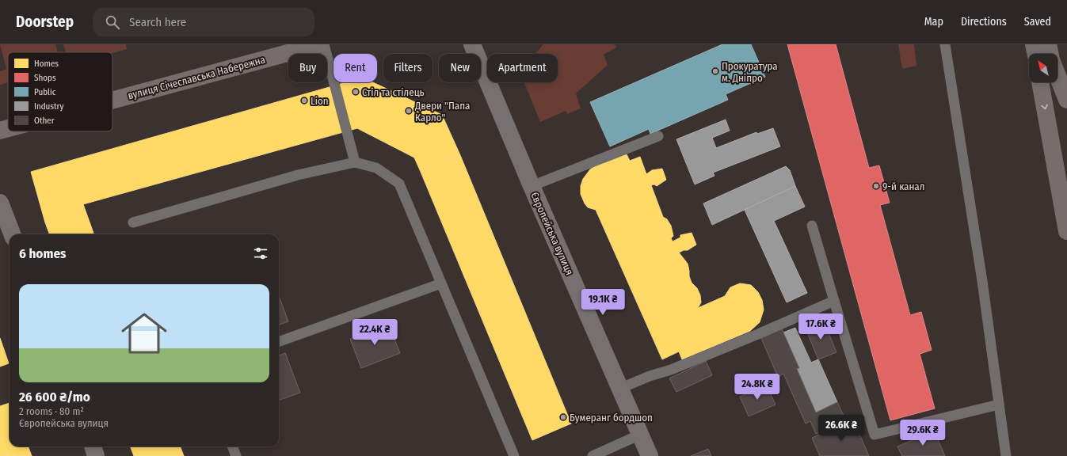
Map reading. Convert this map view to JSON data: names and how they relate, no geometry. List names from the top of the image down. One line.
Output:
{"streets":{"main road":["вулиця Січеславська Набережна"],"street":["Європейська вулиця"]},"places":["Прокуратура м. Дніпро","Стіл та стілець","Lion","Двери \"Папа Карло\"","9-й канал","Бумеранг бордшоп"],"legend":["Homes","Shops","Public","Industry","Other"],"north":"top left","page":{"header":"Doorstep","search":"Search here","nav":["Map","Directions","Saved"],"chip":["Buy","Rent","Filters","New","Apartment"],"heading":"6 homes","list":[{"name":"26 600 ₴/mo","note":"2 rooms · 80 m² · Європейська вулиця"}],"price":["19.1K ₴","17.6K ₴","22.4K ₴","24.8K ₴","26.6K ₴","29.6K ₴"]}}
